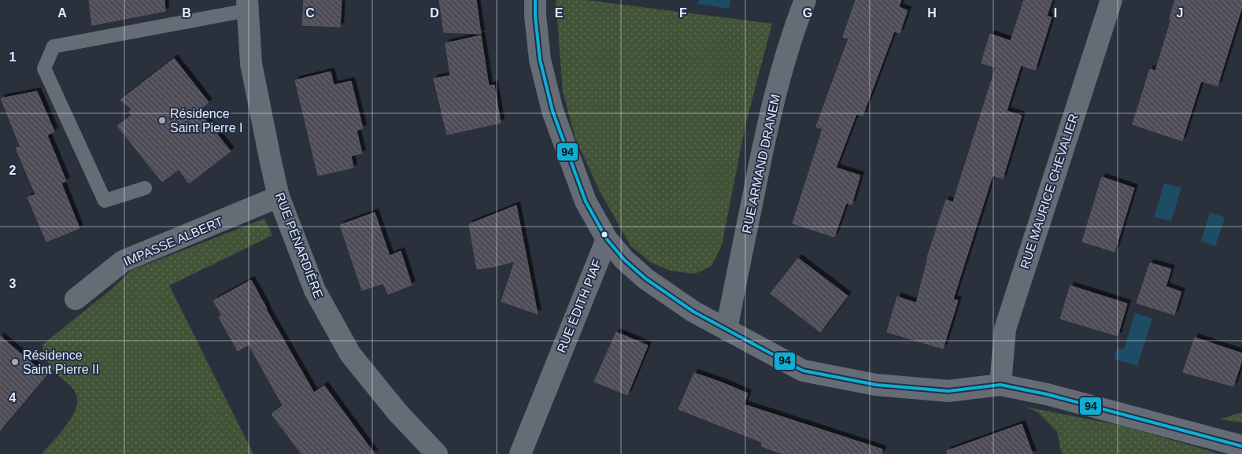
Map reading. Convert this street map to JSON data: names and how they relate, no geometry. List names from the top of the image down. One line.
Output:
{"streets":{"street":["RUE ARMAND DRANEM","RUE MAURICE CHEVALIER","IMPASSE ALBERT","RUE PÉNARDIÈRE","RUE ÉDITH PIAF"]},"crossings":[["IMPASSE ALBERT","RUE PÉNARDIÈRE"]],"places":["Résidence Saint Pierre I","Résidence Saint Pierre II"],"lines":["transit line 94"],"grid":{"columns":["A","B","C","D","E","F","G","H","I","J"],"rows":["1","2","3","4"]}}
